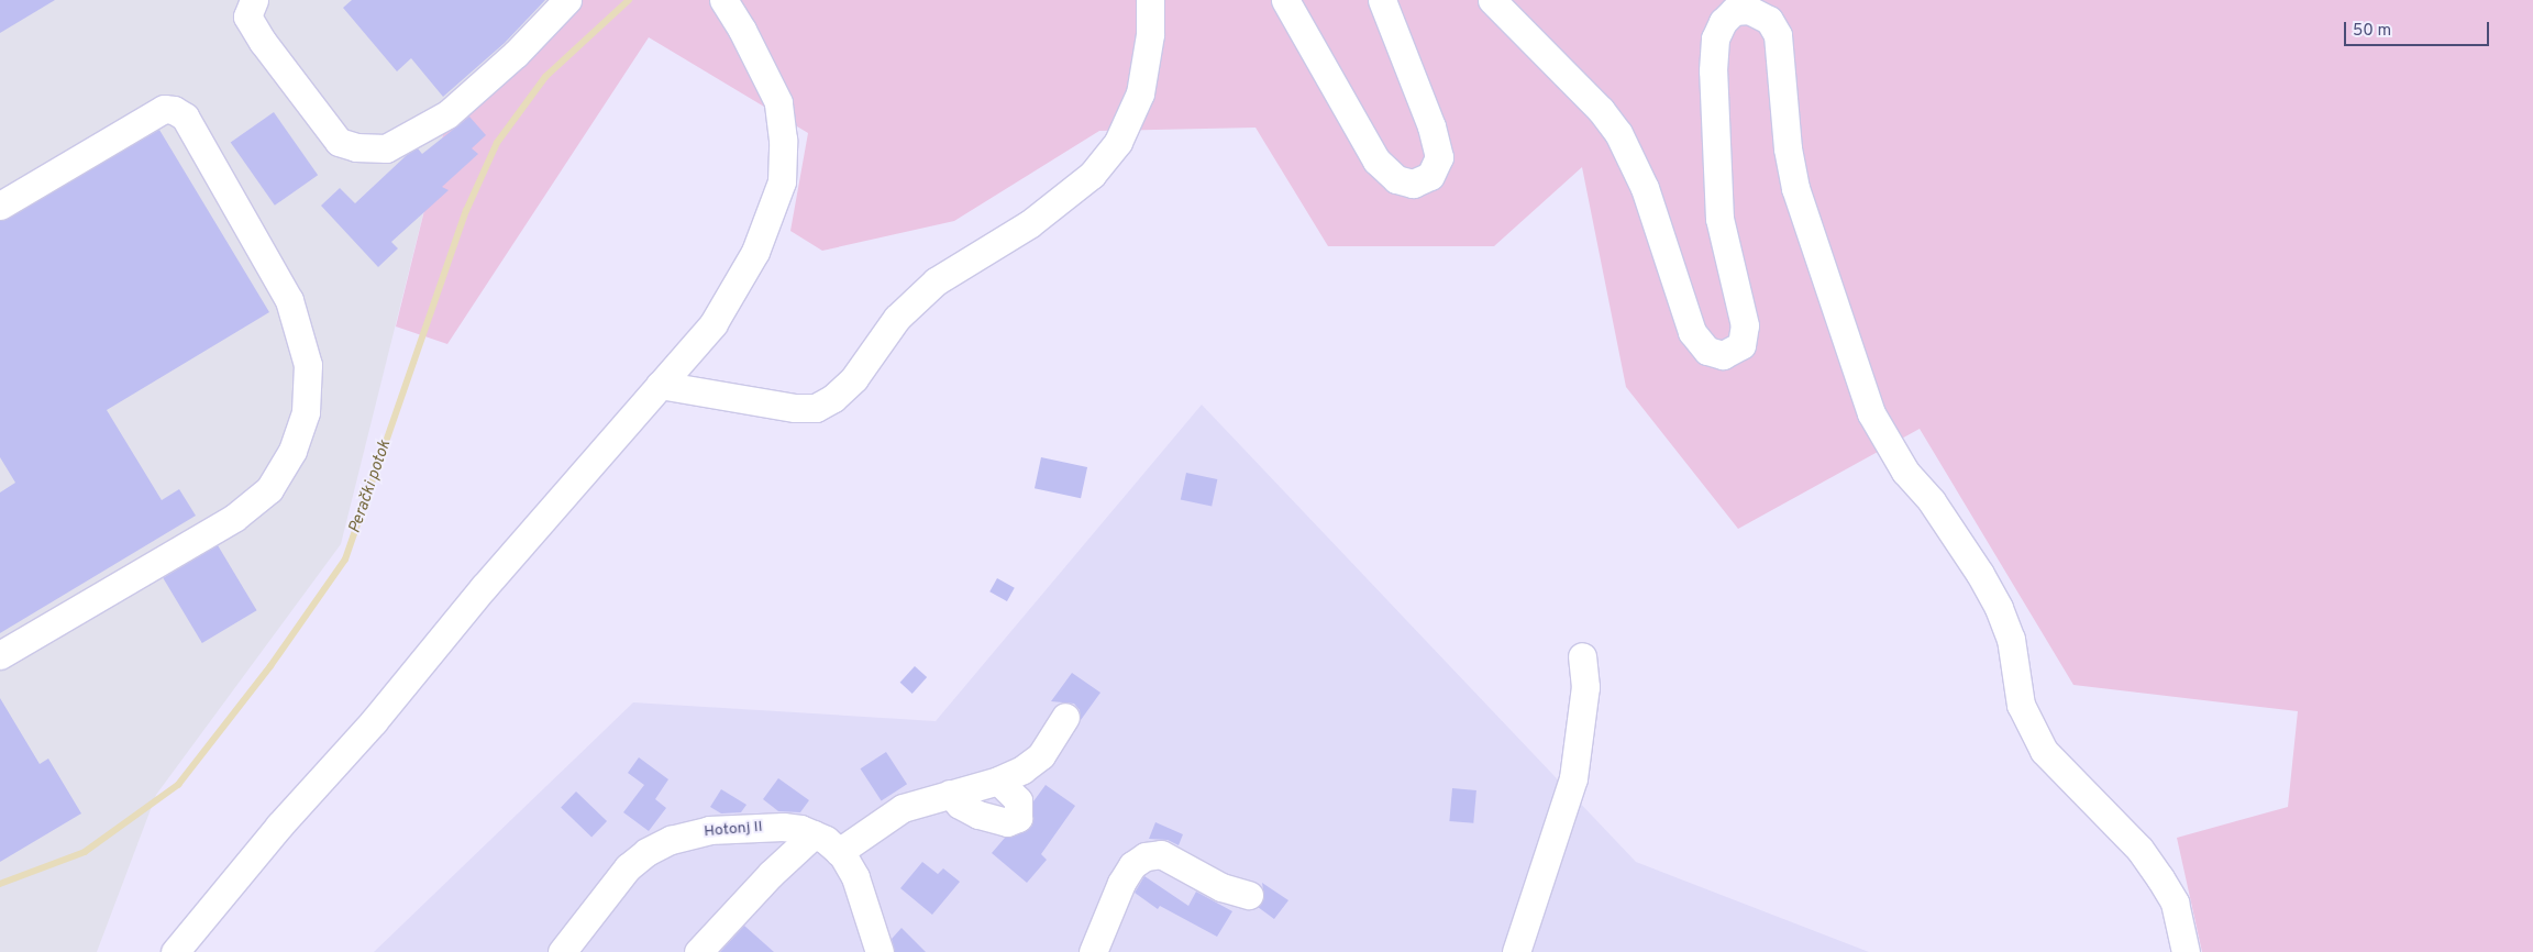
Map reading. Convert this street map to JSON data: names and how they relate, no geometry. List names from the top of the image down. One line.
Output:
{"streets":{"street":["Hotonj II"]},"water":["Perački potok"],"scale_bar":"50 m"}
